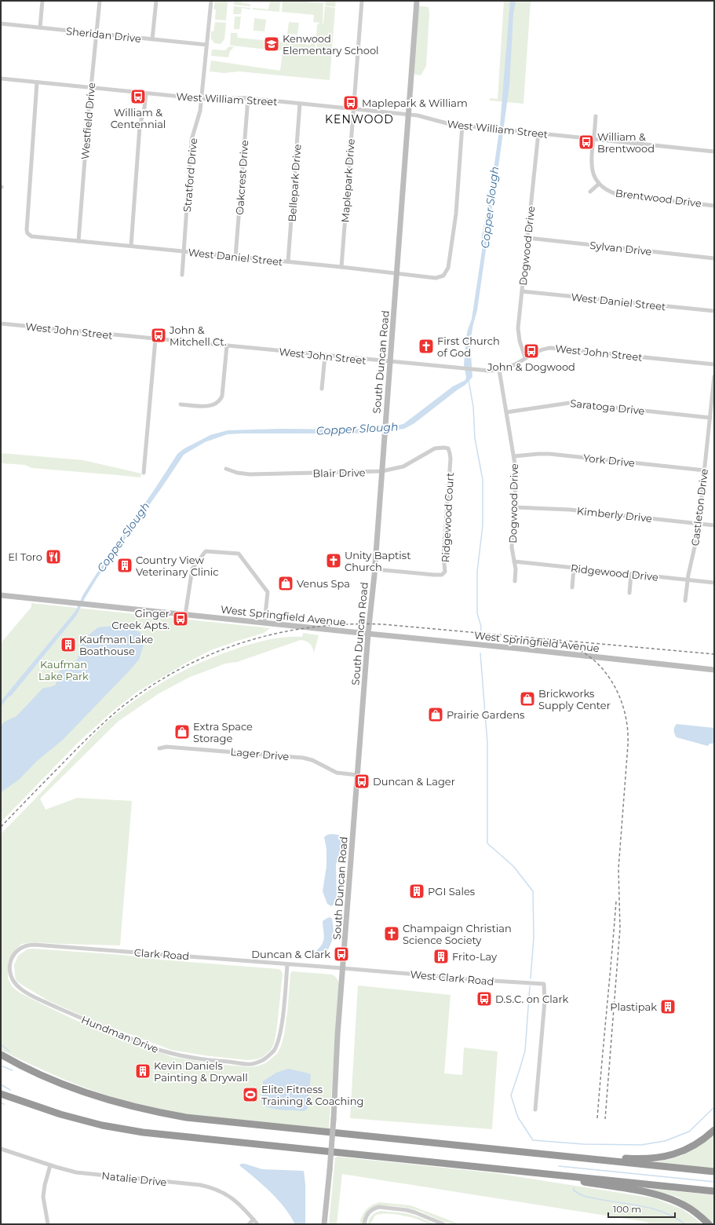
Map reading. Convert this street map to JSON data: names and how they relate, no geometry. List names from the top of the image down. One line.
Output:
{"streets":{"main road":["South Duncan Road","West Springfield Avenue"],"street":["Sheridan Drive","West William Street","Westfield Drive","Stratford Drive","Oakcrest Drive","Maplepark Drive","Bellepark Drive","Brentwood Drive","Dogwood Drive","Sylvan Drive","West Daniel Street","West John Street","Saratoga Drive","York Drive","Blair Drive","Castleton Drive","Kimberly Drive","Ridgewood Court","Ridgewood Drive","Lager Drive","Clark Road","West Clark Road","Hundman Drive","Natalie Drive"]},"crossings":[["Sheridan Drive","Westfield Drive"],["Sheridan Drive","Stratford Drive"],["West William Street","Westfield Drive"],["West William Street","Stratford Drive"],["West William Street","Oakcrest Drive"],["West William Street","Maplepark Drive"],["West William Street","Bellepark Drive"],["West William Street","Dogwood Drive"],["West William Street","West Daniel Street"],["West William Street","South Duncan Road"],["Westfield Drive","West Daniel Street"],["Stratford Drive","West Daniel Street"],["Oakcrest Drive","West Daniel Street"],["Maplepark Drive","West Daniel Street"],["Bellepark Drive","West Daniel Street"],["Dogwood Drive","Sylvan Drive"],["Dogwood Drive","West Daniel Street"],["Dogwood Drive","West John Street"],["Dogwood Drive","Saratoga Drive"],["Dogwood Drive","York Drive"],["Dogwood Drive","Kimberly Drive"],["Dogwood Drive","Ridgewood Drive"],["West Daniel Street","South Duncan Road"],["West John Street","South Duncan Road"],["South Duncan Road","Blair Drive"],["South Duncan Road","Ridgewood Court"],["South Duncan Road","West Springfield Avenue"],["South Duncan Road","Lager Drive"],["South Duncan Road","Clark Road"],["South Duncan Road","West Clark Road"],["Saratoga Drive","Castleton Drive"],["York Drive","Castleton Drive"],["Blair Drive","Ridgewood Court"],["Castleton Drive","Kimberly Drive"],["Castleton Drive","Ridgewood Drive"],["Clark Road","West Clark Road"],["Clark Road","Hundman Drive"]],"districts":["KENWOOD"],"water":["Copper Slough"],"parks":["Kaufman Lake Park"],"places":{"school or university":["Kenwood Elementary School"],"bus stop":["William & Centennial","Maplepark & William","William & Brentwood","John & Mitchell Ct.","John & Dogwood","Ginger Creek Apts.","Duncan & Lager","Duncan & Clark","D.S.C. on Clark"],"church":["First Church of God","Unity Baptist Church","Champaign Christian Science Society"],"restaurant":["El Toro"],"building":["Country View Veterinary Clinic","Kaufman Lake Boathouse","PGI Sales","Frito-Lay","Plastipak","Kevin Daniels Painting & Drywall"],"shop":["Venus Spa","Brickworks Supply Center","Prairie Gardens","Extra Space Storage"],"sports":["Elite Fitness Training & Coaching"]},"scale_bar":"100 m"}
